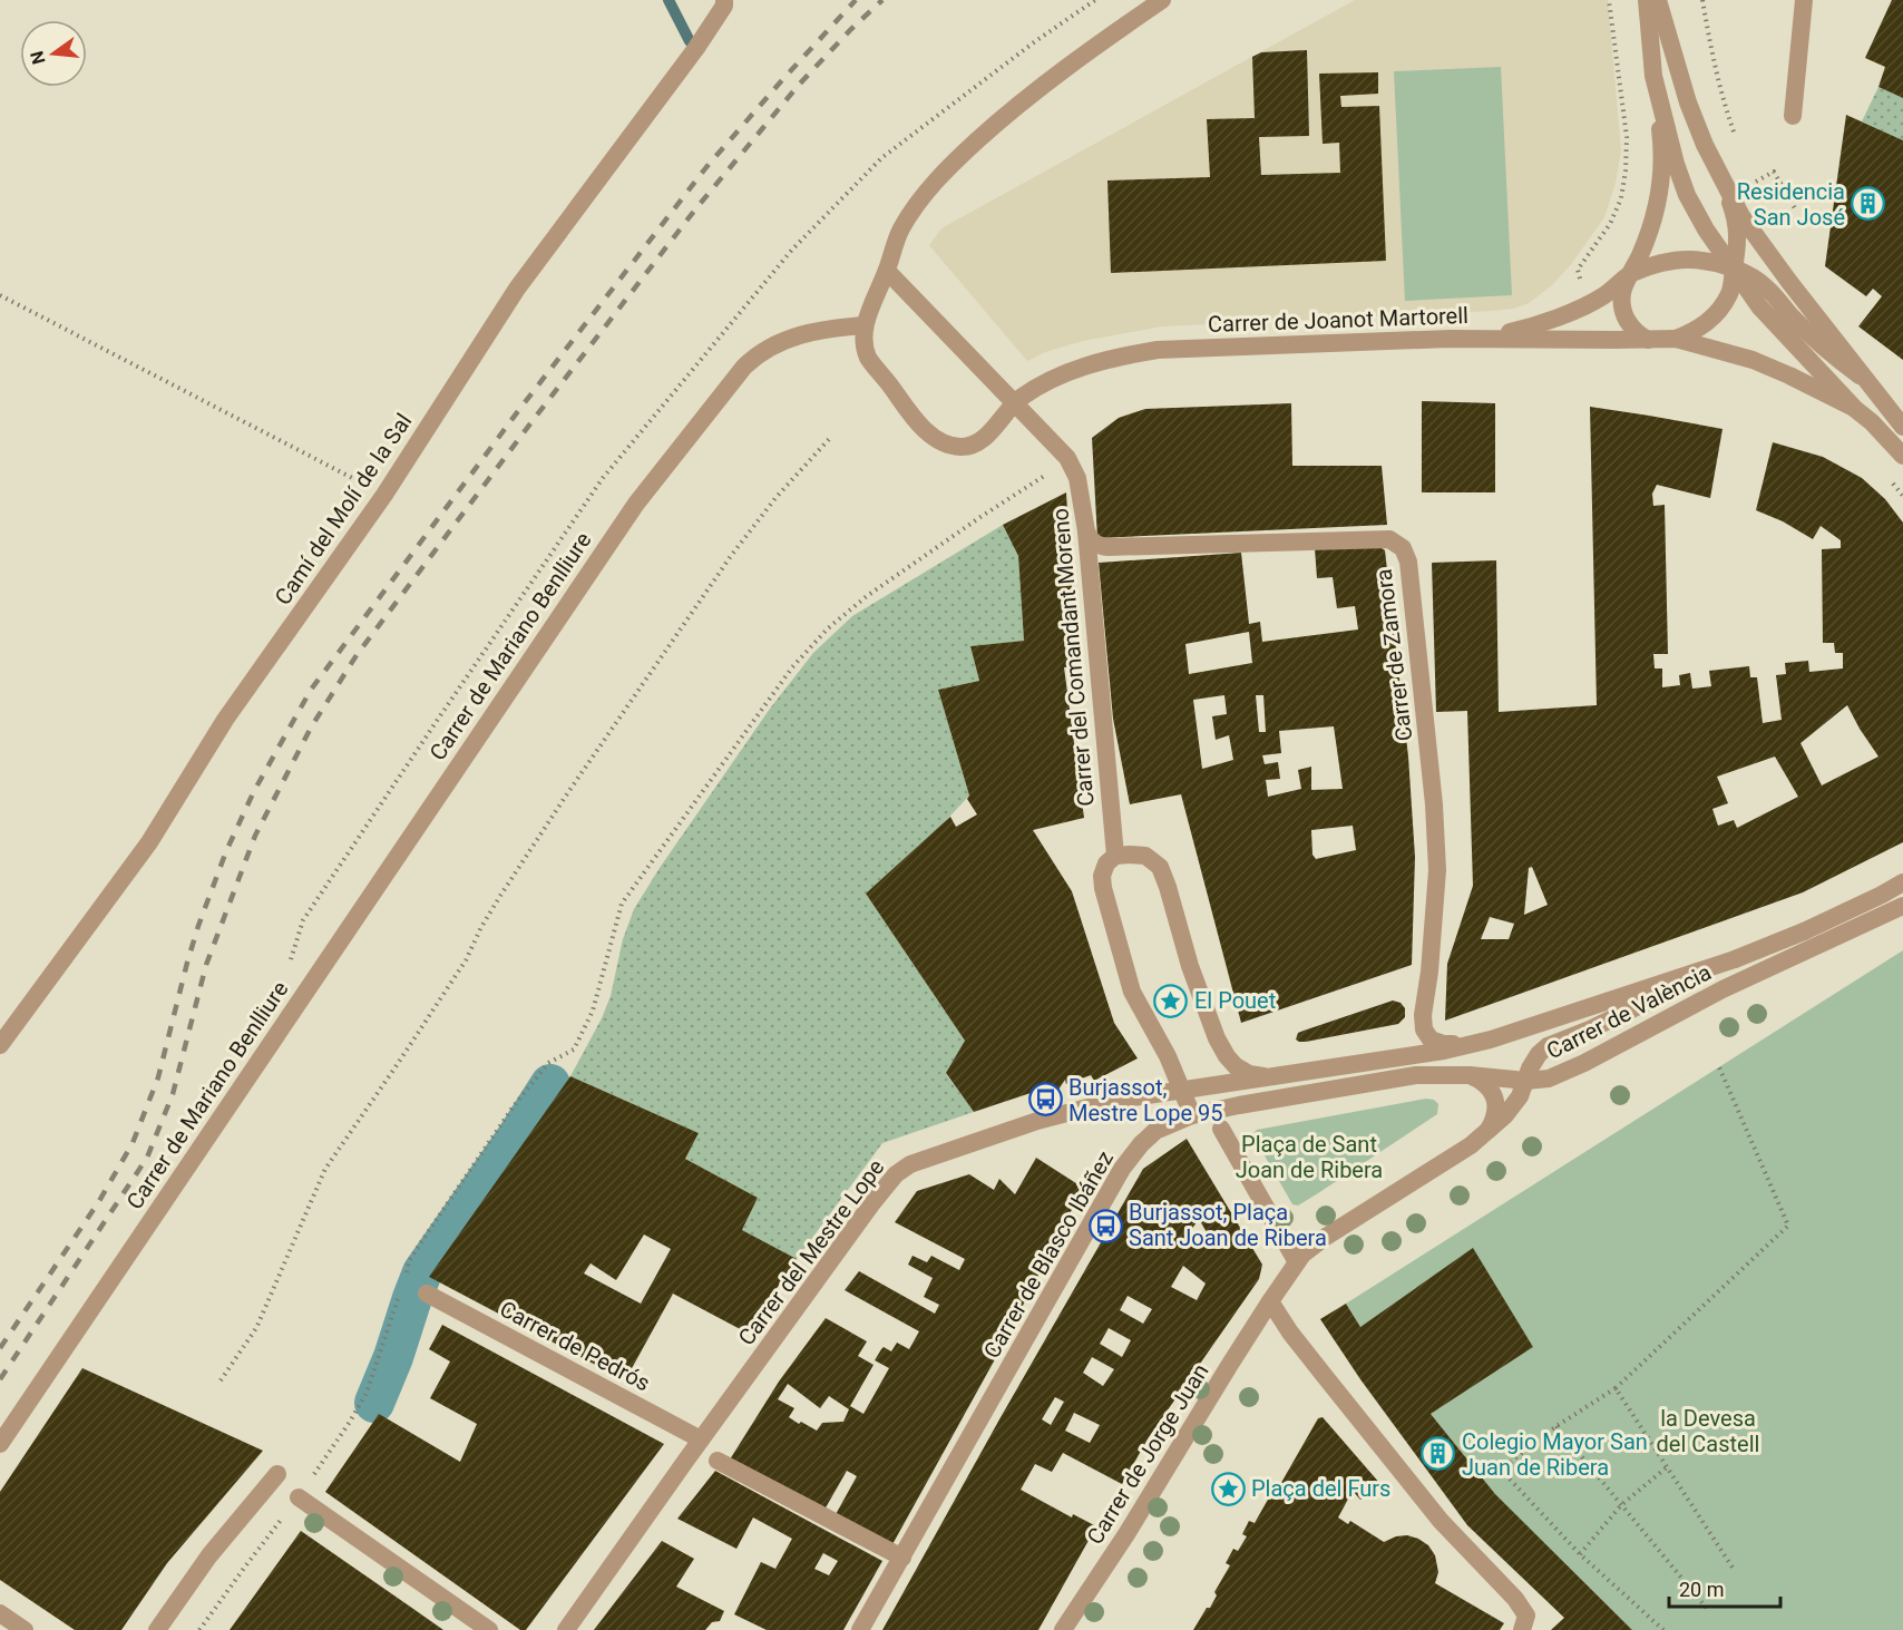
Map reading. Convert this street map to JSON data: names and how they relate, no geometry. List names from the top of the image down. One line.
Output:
{"streets":{"street":["Carrer de Joanot Martorell","Camí del Molí de la Sal","Carrer de Mariano Benlliure","Carrer de Zamora","Carrer del Comandant Moreno","Carrer de València","Carrer del Mestre Lope","Carrer de Blasco Ibáñez","Carrer de Pedrós","Carrer de Jorge Juan"]},"crossings":[["Carrer de Joanot Martorell","Carrer de Mariano Benlliure"],["Carrer de Zamora","Carrer del Comandant Moreno"],["Carrer de València","Carrer del Mestre Lope"],["Carrer de València","Carrer de Blasco Ibáñez"],["Carrer del Mestre Lope","Carrer de Pedrós"]],"parks":["Plaça de Sant Joan de Ribera","la Devesa del Castell"],"places":{"building":["Residencia San José","Colegio Mayor San Juan de Ribera"],"place":["El Pouet","Plaça del Furs"],"bus stop":["Burjassot, Mestre Lope 95","Burjassot, Plaça Sant Joan de Ribera"]},"scale_bar":"20 m","north":"left"}
